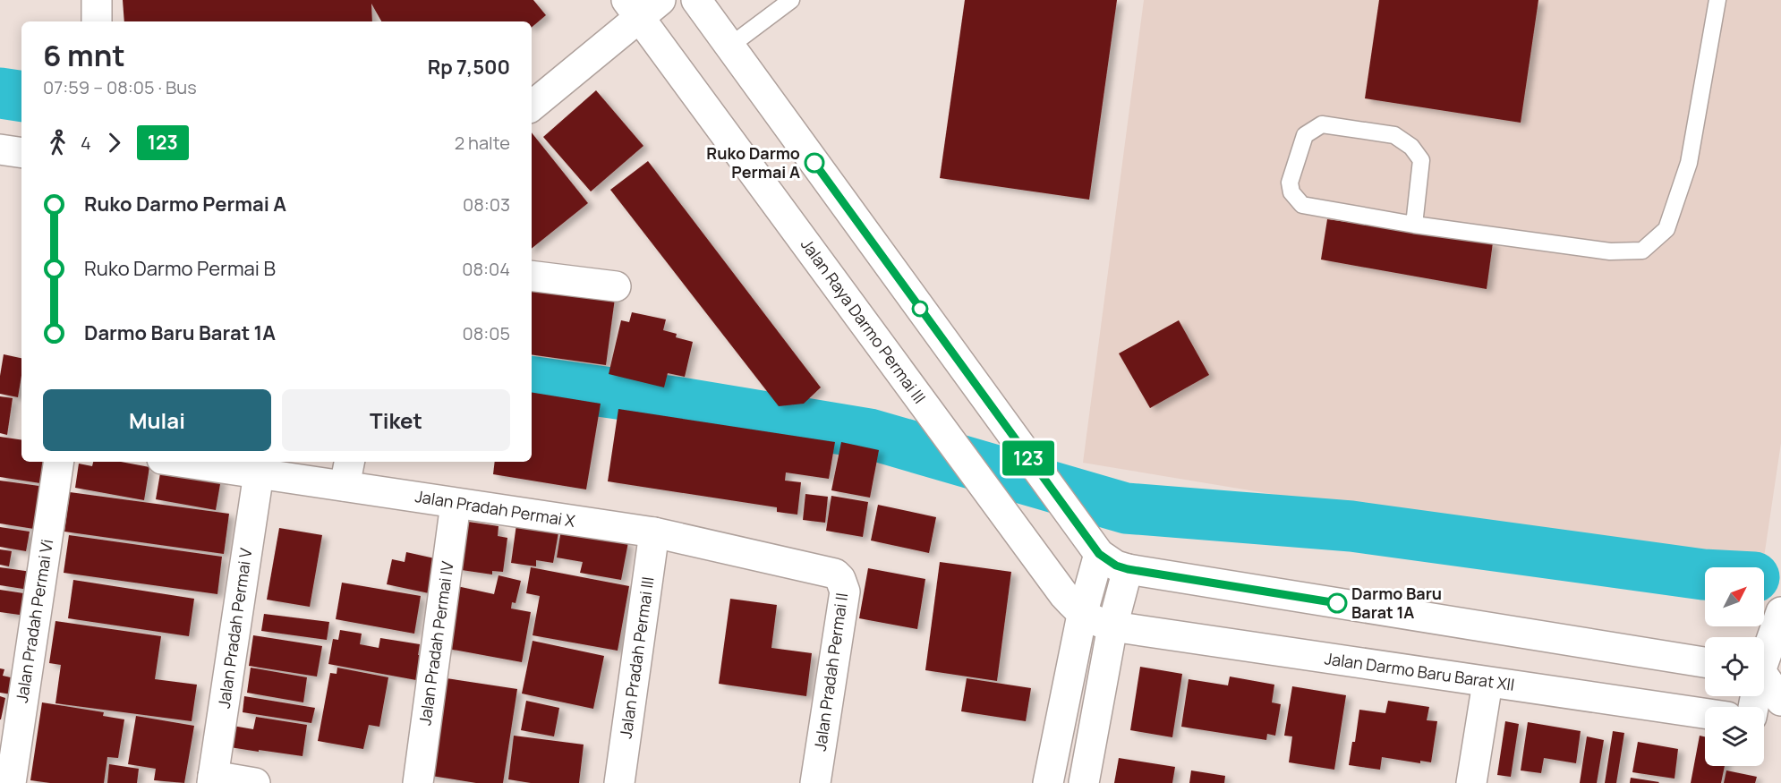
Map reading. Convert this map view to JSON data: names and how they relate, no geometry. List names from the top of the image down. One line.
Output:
{"streets":{"street":["Jalan Raya Darmo Permai III","Jalan Pradah Permai X","Jalan Pradah Permai Vi","Jalan Pradah Permai V","Jalan Pradah Permai IV","Jalan Pradah Permai III","Jalan Pradah Permai II","Jalan Darmo Baru Barat XII"]},"crossings":[["Jalan Raya Darmo Permai III","Jalan Darmo Baru Barat XII"],["Jalan Pradah Permai X","Jalan Pradah Permai V"],["Jalan Pradah Permai X","Jalan Pradah Permai IV"],["Jalan Pradah Permai X","Jalan Pradah Permai III"],["Jalan Pradah Permai X","Jalan Pradah Permai II"]],"places":["Ruko Darmo Permai A","Darmo Baru Barat 1A"],"lines":["bus line 123"],"north":"top right","page":{"on_map":"123","heading":["6 mnt","07:59 – 08:05 · Bus","Rp 7,500"],"legs":["4","123","2 halte"],"list":[{"name":"Ruko Darmo Permai A","value":"08:03"},{"name":"Ruko Darmo Permai B","value":"08:04"},{"name":"Darmo Baru Barat 1A","value":"08:05"}],"buttons":["Mulai","Tiket"]}}
